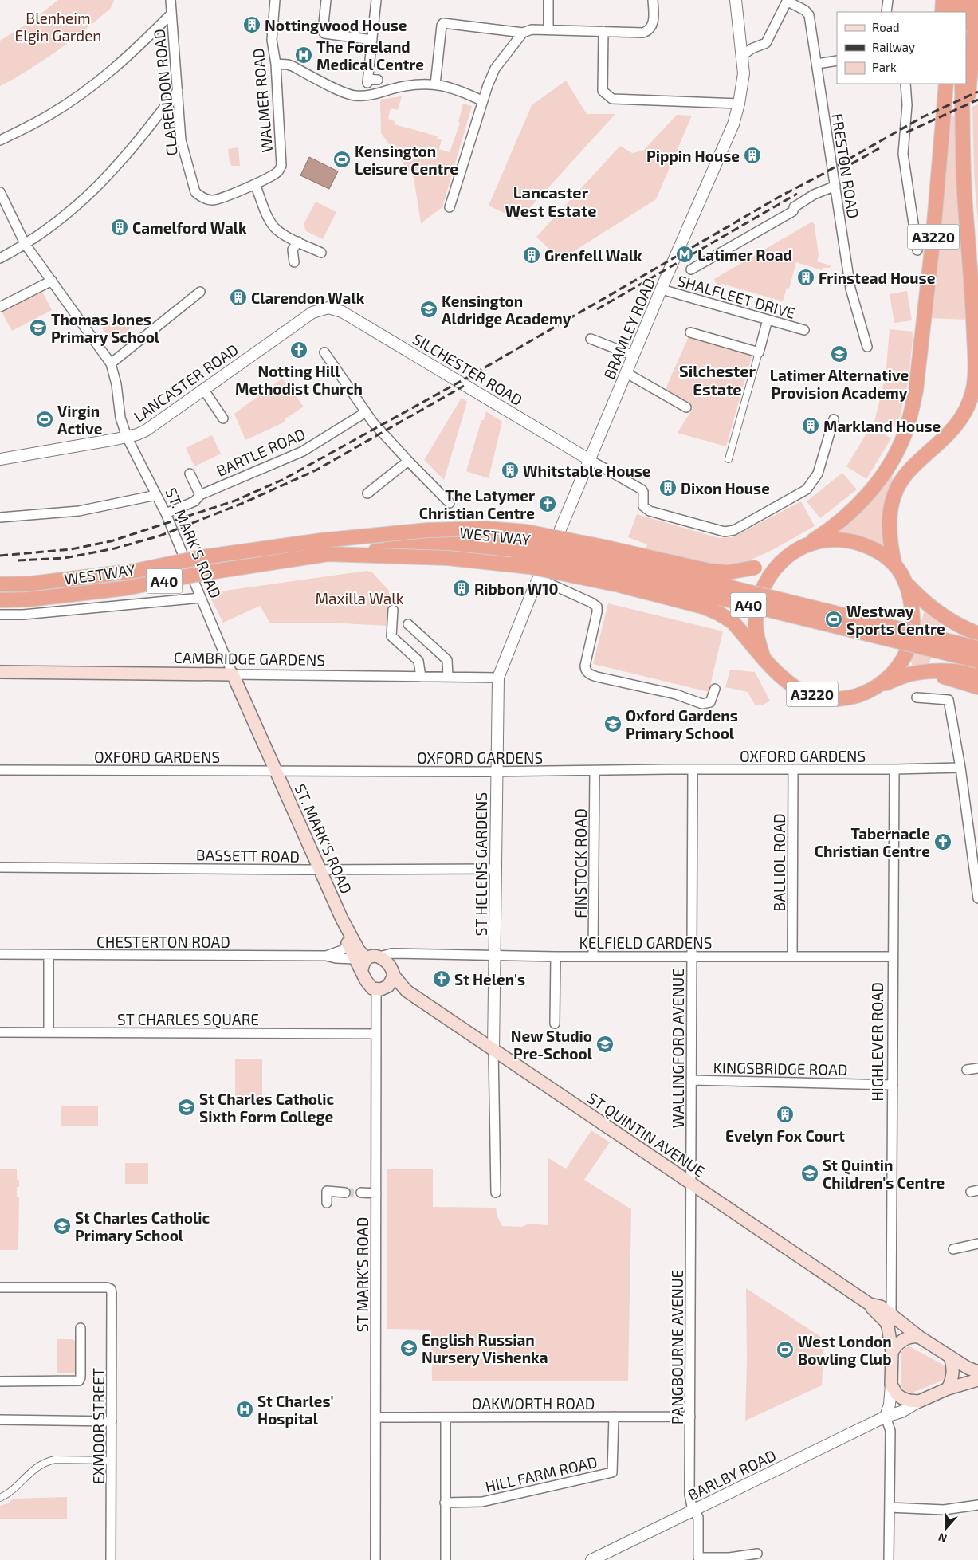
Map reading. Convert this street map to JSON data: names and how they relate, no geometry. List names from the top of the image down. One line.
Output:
{"streets":{"highway":["A3220","WESTWAY","A40"],"main road":["ST. MARK'S ROAD","CAMBRIDGE GARDENS","ST QUINTIN AVENUE"],"street":["CLARENDON ROAD","WALMER ROAD","FRESTON ROAD","SHALFLEET DRIVE","BRAMLEY ROAD","SILCHESTER ROAD","LANCASTER ROAD","BARTLE ROAD","OXFORD GARDENS","BASSETT ROAD","BALLIOL ROAD","FINSTOCK ROAD","ST HELENS GARDENS","CHESTERTON ROAD","KELFIELD GARDENS","ST CHARLES SQUARE","HIGHLEVER ROAD","WALLINGFORD AVENUE","KINGSBRIDGE ROAD","ST MARK'S ROAD","PANGBOURNE AVENUE","OAKWORTH ROAD","EXMOOR STREET","HILL FARM ROAD","BARLBY ROAD"]},"crossings":[["CLARENDON ROAD","WALMER ROAD"],["A3220","A40"],["SHALFLEET DRIVE","BRAMLEY ROAD"],["BRAMLEY ROAD","SILCHESTER ROAD"],["BRAMLEY ROAD","CAMBRIDGE GARDENS"],["BRAMLEY ROAD","ST HELENS GARDENS"],["SILCHESTER ROAD","LANCASTER ROAD"],["LANCASTER ROAD","ST. MARK'S ROAD"],["BARTLE ROAD","ST. MARK'S ROAD"],["WESTWAY","A40"],["ST. MARK'S ROAD","CAMBRIDGE GARDENS"],["ST. MARK'S ROAD","OXFORD GARDENS"],["ST. MARK'S ROAD","BASSETT ROAD"],["ST. MARK'S ROAD","CHESTERTON ROAD"],["ST. MARK'S ROAD","KELFIELD GARDENS"],["ST. MARK'S ROAD","ST QUINTIN AVENUE"],["ST. MARK'S ROAD","ST MARK'S ROAD"],["CAMBRIDGE GARDENS","ST HELENS GARDENS"],["OXFORD GARDENS","BALLIOL ROAD"],["OXFORD GARDENS","FINSTOCK ROAD"],["OXFORD GARDENS","ST HELENS GARDENS"],["OXFORD GARDENS","HIGHLEVER ROAD"],["OXFORD GARDENS","WALLINGFORD AVENUE"],["BASSETT ROAD","ST HELENS GARDENS"],["BALLIOL ROAD","KELFIELD GARDENS"],["FINSTOCK ROAD","KELFIELD GARDENS"],["ST HELENS GARDENS","KELFIELD GARDENS"],["ST HELENS GARDENS","ST QUINTIN AVENUE"],["CHESTERTON ROAD","KELFIELD GARDENS"],["CHESTERTON ROAD","ST QUINTIN AVENUE"],["CHESTERTON ROAD","ST MARK'S ROAD"],["KELFIELD GARDENS","HIGHLEVER ROAD"],["KELFIELD GARDENS","WALLINGFORD AVENUE"],["KELFIELD GARDENS","ST QUINTIN AVENUE"],["KELFIELD GARDENS","ST MARK'S ROAD"],["ST CHARLES SQUARE","ST MARK'S ROAD"],["HIGHLEVER ROAD","KINGSBRIDGE ROAD"],["HIGHLEVER ROAD","ST QUINTIN AVENUE"],["WALLINGFORD AVENUE","KINGSBRIDGE ROAD"],["WALLINGFORD AVENUE","ST QUINTIN AVENUE"],["WALLINGFORD AVENUE","PANGBOURNE AVENUE"],["ST QUINTIN AVENUE","ST MARK'S ROAD"],["ST QUINTIN AVENUE","PANGBOURNE AVENUE"],["ST QUINTIN AVENUE","BARLBY ROAD"],["ST MARK'S ROAD","OAKWORTH ROAD"],["PANGBOURNE AVENUE","OAKWORTH ROAD"],["PANGBOURNE AVENUE","BARLBY ROAD"],["OAKWORTH ROAD","HILL FARM ROAD"]],"districts":["Lancaster West Estate","Silchester Estate"],"parks":["Blenheim Elgin Garden","Maxilla Walk"],"places":{"building":["Nottingwood House","Pippin House","Camelford Walk","Grenfell Walk","Frinstead House","Clarendon Walk","Markland House","Whitstable House","Dixon House","Ribbon W10","Evelyn Fox Court"],"hospital":["The Foreland Medical Centre","St Charles' Hospital"],"sports":["Kensington Leisure Centre","Virgin Active","Westway Sports Centre","West London Bowling Club"],"metro station":["Latimer Road"],"school or university":["Kensington Aldridge Academy","Thomas Jones Primary School","Latimer Alternative Provision Academy","Oxford Gardens Primary School","New Studio Pre-School","St Charles Catholic Sixth Form College","St Quintin Children's Centre","St Charles Catholic Primary School","English Russian Nursery Vishenka"],"church":["Notting Hill Methodist Church","The Latymer Christian Centre","Tabernacle Christian Centre","St Helen's"]},"legend":["Road","Railway","Park"],"north":"bottom"}
